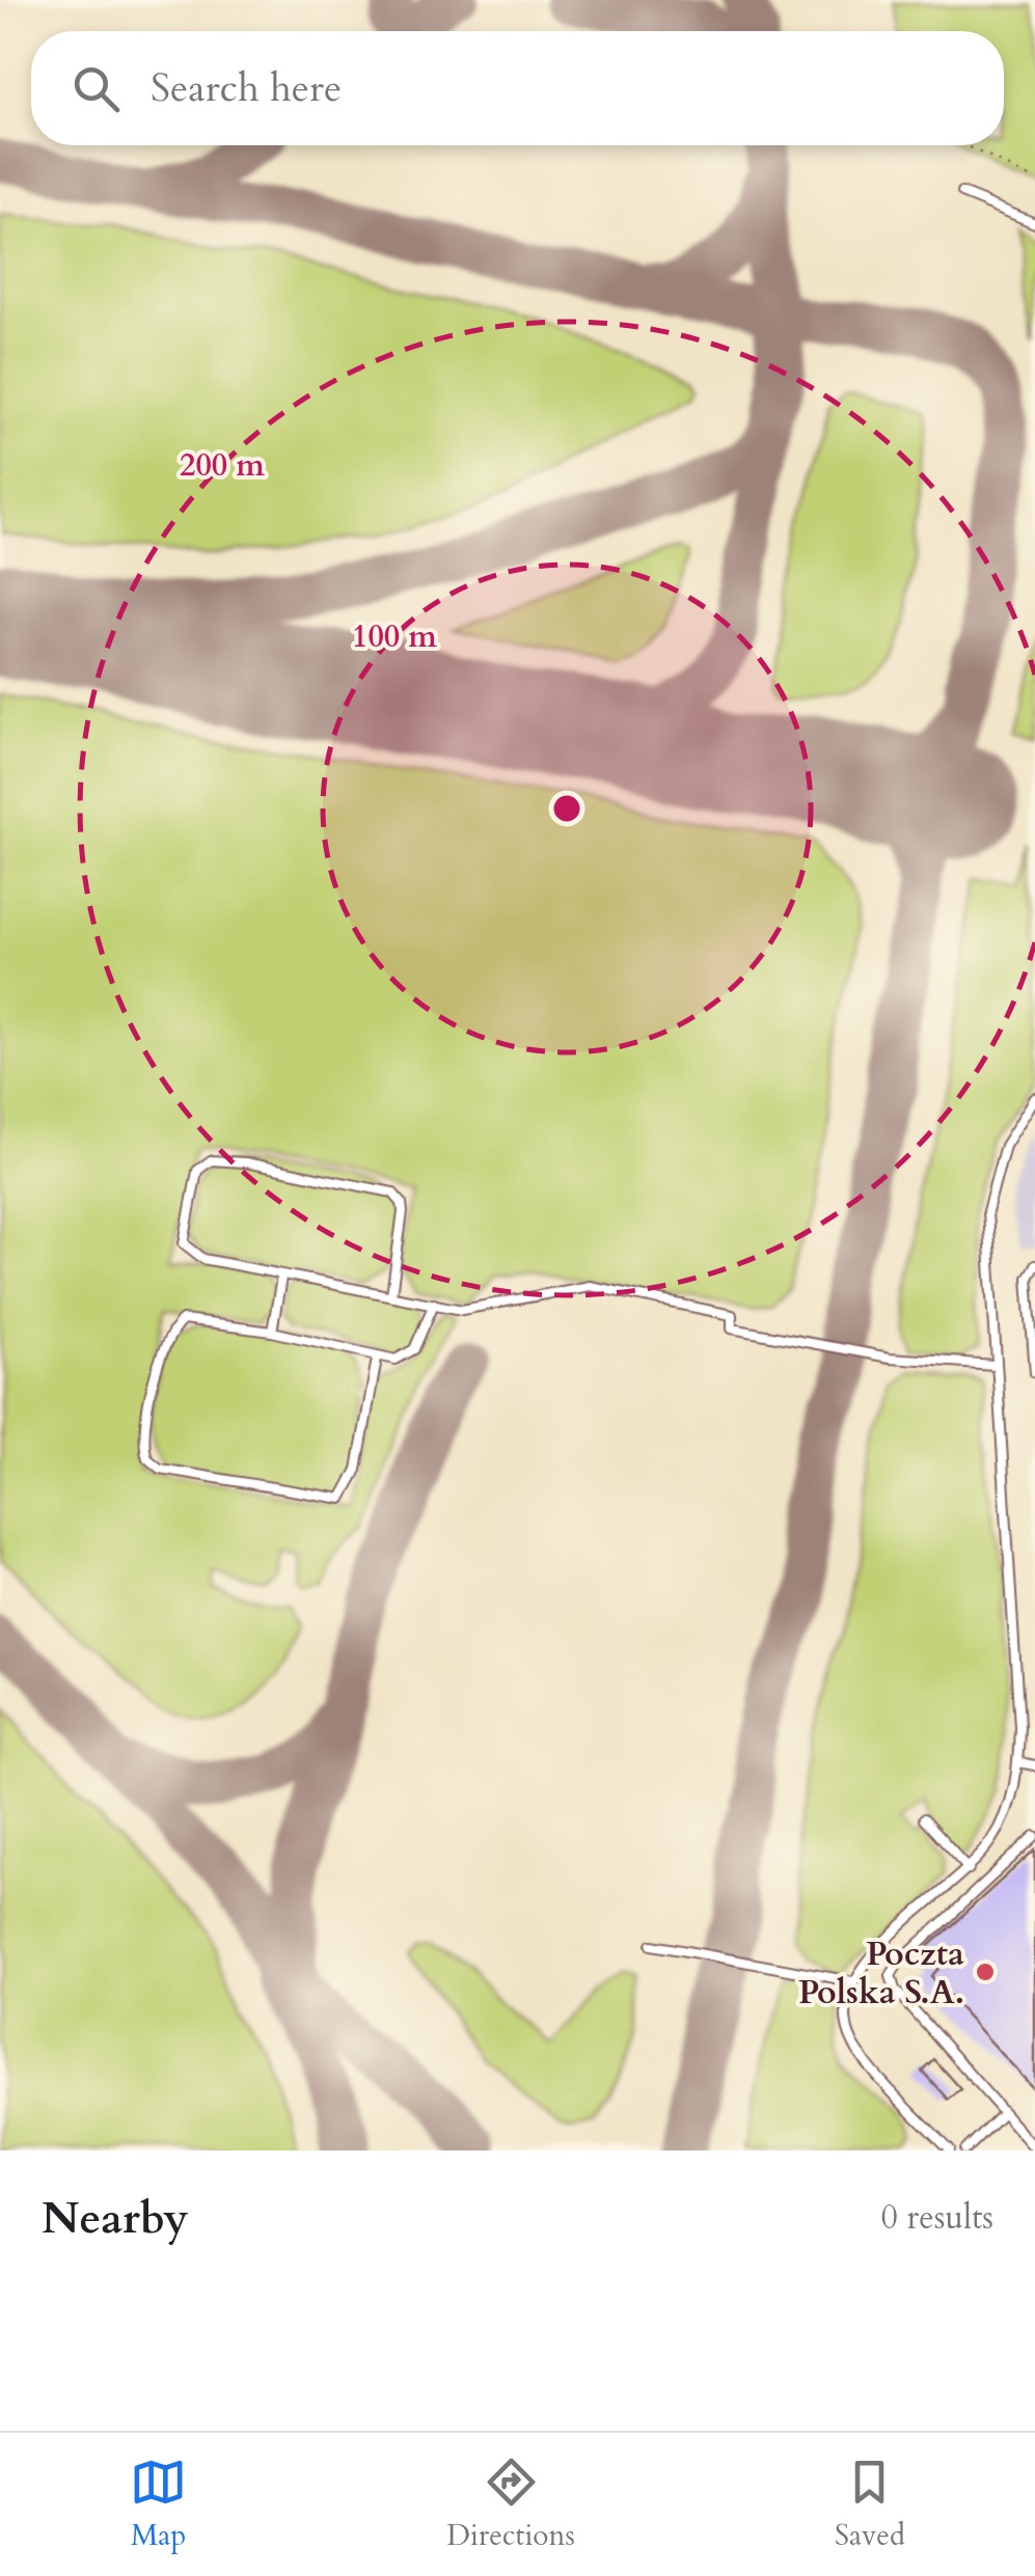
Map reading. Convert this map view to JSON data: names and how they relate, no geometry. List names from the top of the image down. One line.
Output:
{"places":["Poczta Polska S.A."],"page":{"search":"Search here","heading":["Nearby","0 results"],"nav":["Map","Directions","Saved"]},"rings":["200 m","100 m"]}
